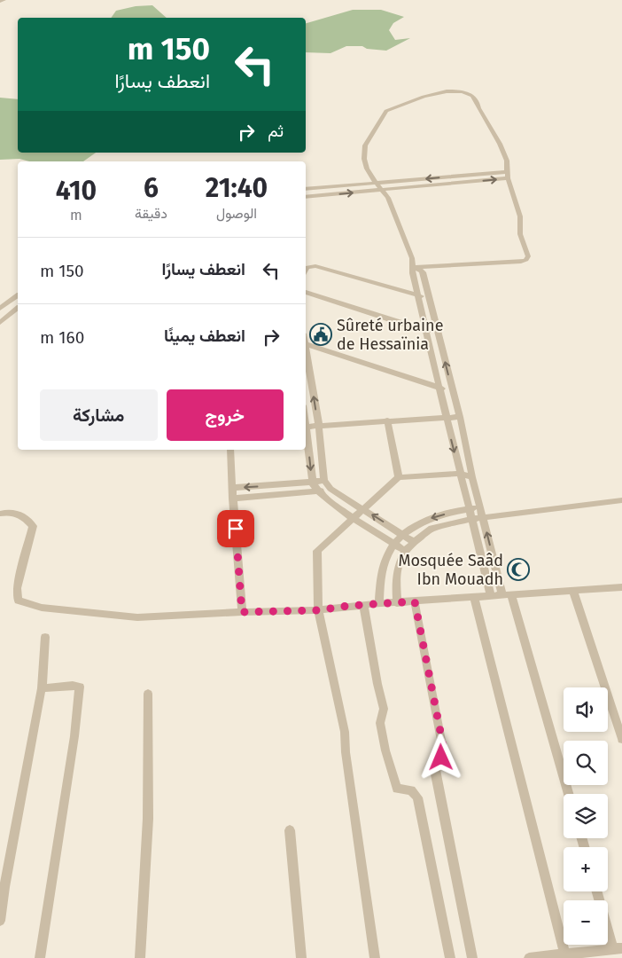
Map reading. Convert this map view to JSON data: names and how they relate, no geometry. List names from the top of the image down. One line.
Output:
{"places":{"public building":["Sûreté urbaine de Hessaïnia"],"mosque":["Mosquée Saâd Ibn Mouadh"]},"page":{"turn":["150 m","انعطف يسارًا"],"then":"ثم","eta":["21:40","الوصول","6","دقيقة","410","m"],"list":[{"name":"انعطف يسارًا","value":"150 m"},{"name":"انعطف يمينًا","value":"160 m"}],"buttons":["خروج","مشاركة"],"map_buttons":["+","−"]}}
